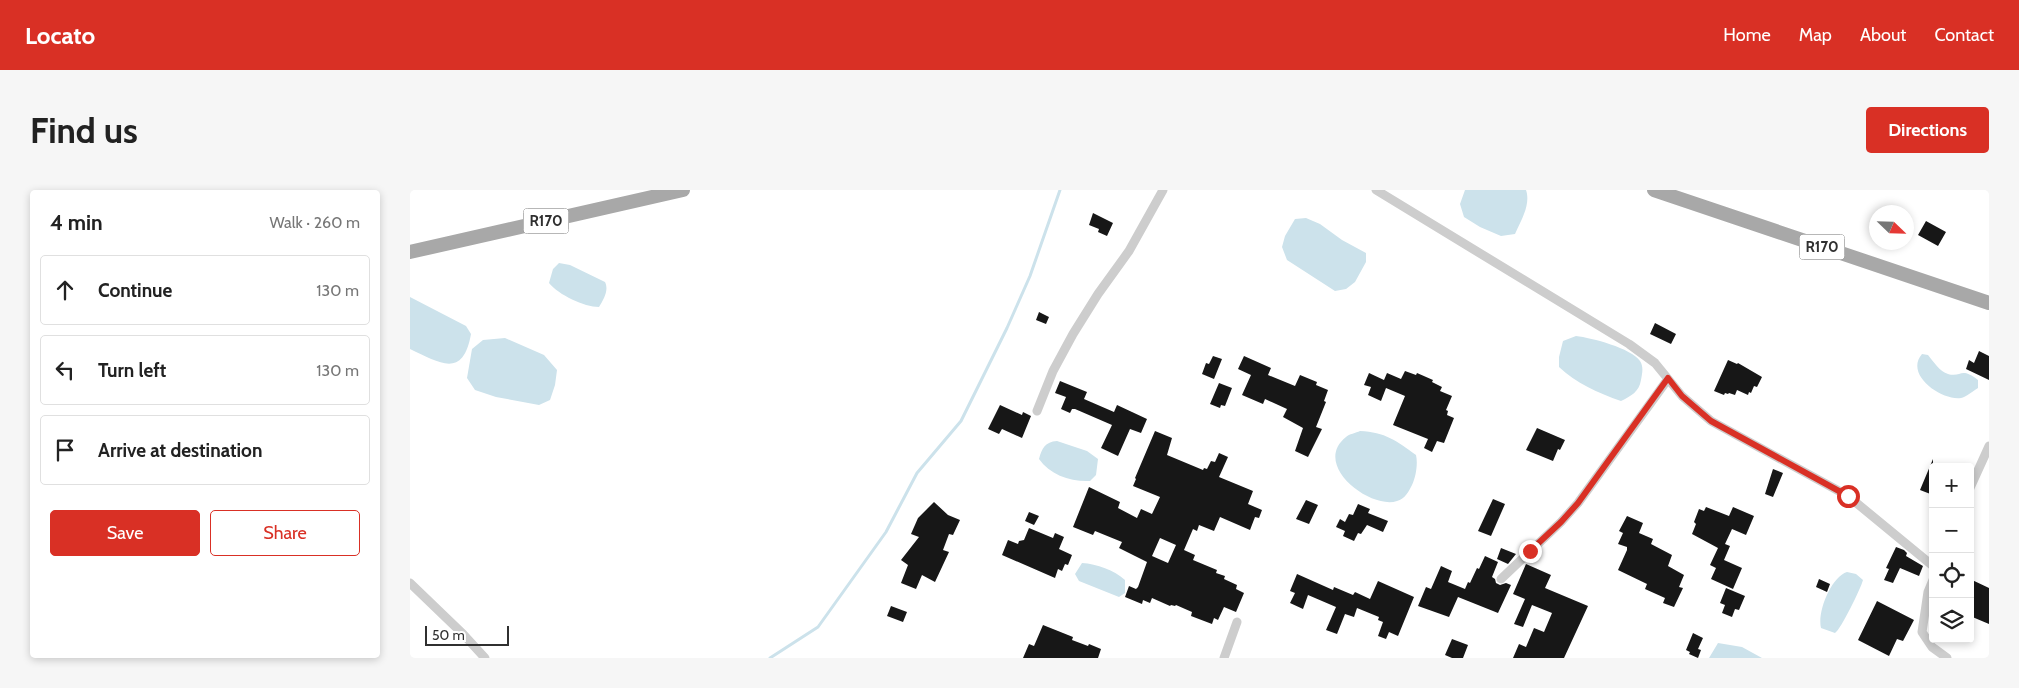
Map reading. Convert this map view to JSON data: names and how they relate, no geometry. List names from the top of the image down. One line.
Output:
{"streets":{"main road":["R170"]},"scale_bar":"50 m","north":"bottom right","page":{"header":"Locato","nav":["Home","Map","About","Contact"],"buttons":["Directions",["Save","Share"]],"title":"Find us","heading":["4 min","Walk · 260 m"],"list":[["Continue","130 m"],["Turn left","130 m"],"Arrive at destination"],"map_buttons":["+","−"],"scale":"50 m"}}
